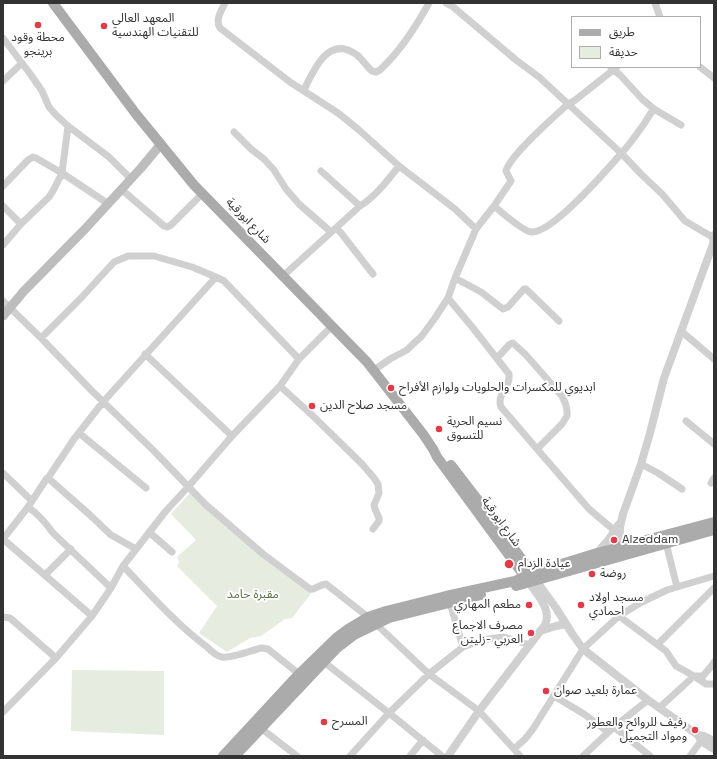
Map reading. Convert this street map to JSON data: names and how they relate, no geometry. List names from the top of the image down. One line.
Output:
{"streets":{"main road":["شارع ابورقية"]},"parks":["مقبرة حامد"],"places":["محطة وقود برينجو","المعهد العالي للتقنيات الهندسية","ابديوي للمكسرات والحلويات ولوازم الأفراح","مسجد صلاح الدين","نسيم الحرية للتسوق","Alzeddam","عيادة الزدام","روضة","مطعم المهاري","مسجد اولاد احمادي","مصرف الاجماع العربي -زليتن","عمارة بلعيد صوان","المسرح","رفيف للروائح والعطور ومواد التجميل"],"legend":["طريق","حديقة"]}
